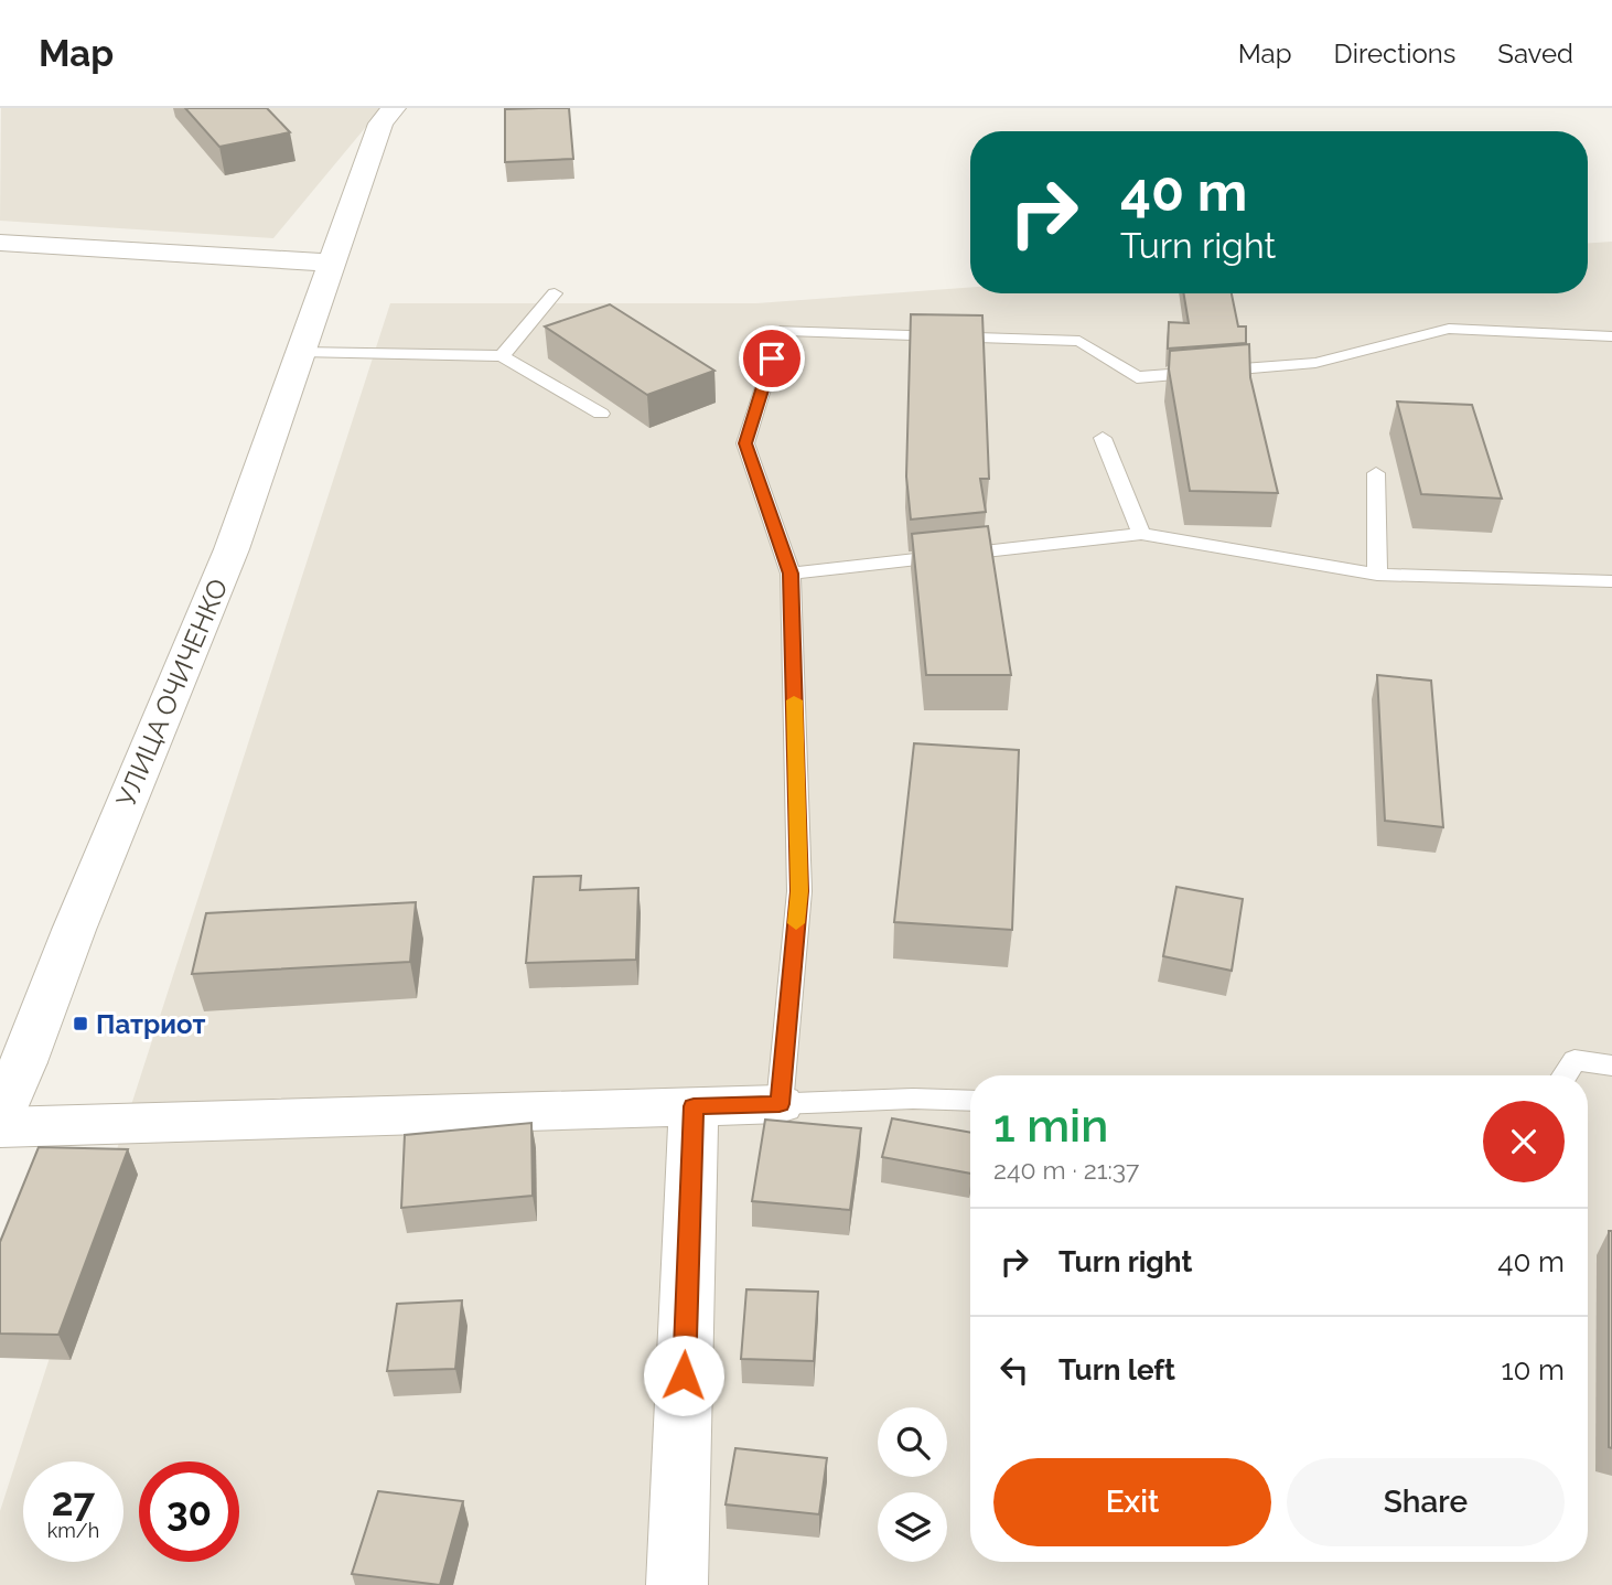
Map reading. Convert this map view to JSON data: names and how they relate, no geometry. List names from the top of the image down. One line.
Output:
{"streets":{"street":["УЛИЦА ОЧИЧЕНКО"]},"places":{"transit":["Патриот"]},"page":{"header":"Map","nav":["Map","Directions","Saved"],"turn":["40 m","Turn right"],"heading":["1 min","240 m · 21:37"],"list":[{"name":"Turn right","value":"40 m"},{"name":"Turn left","value":"10 m"}],"buttons":["Exit","Share"],"speed":"27 km/h","limit":"30"}}
